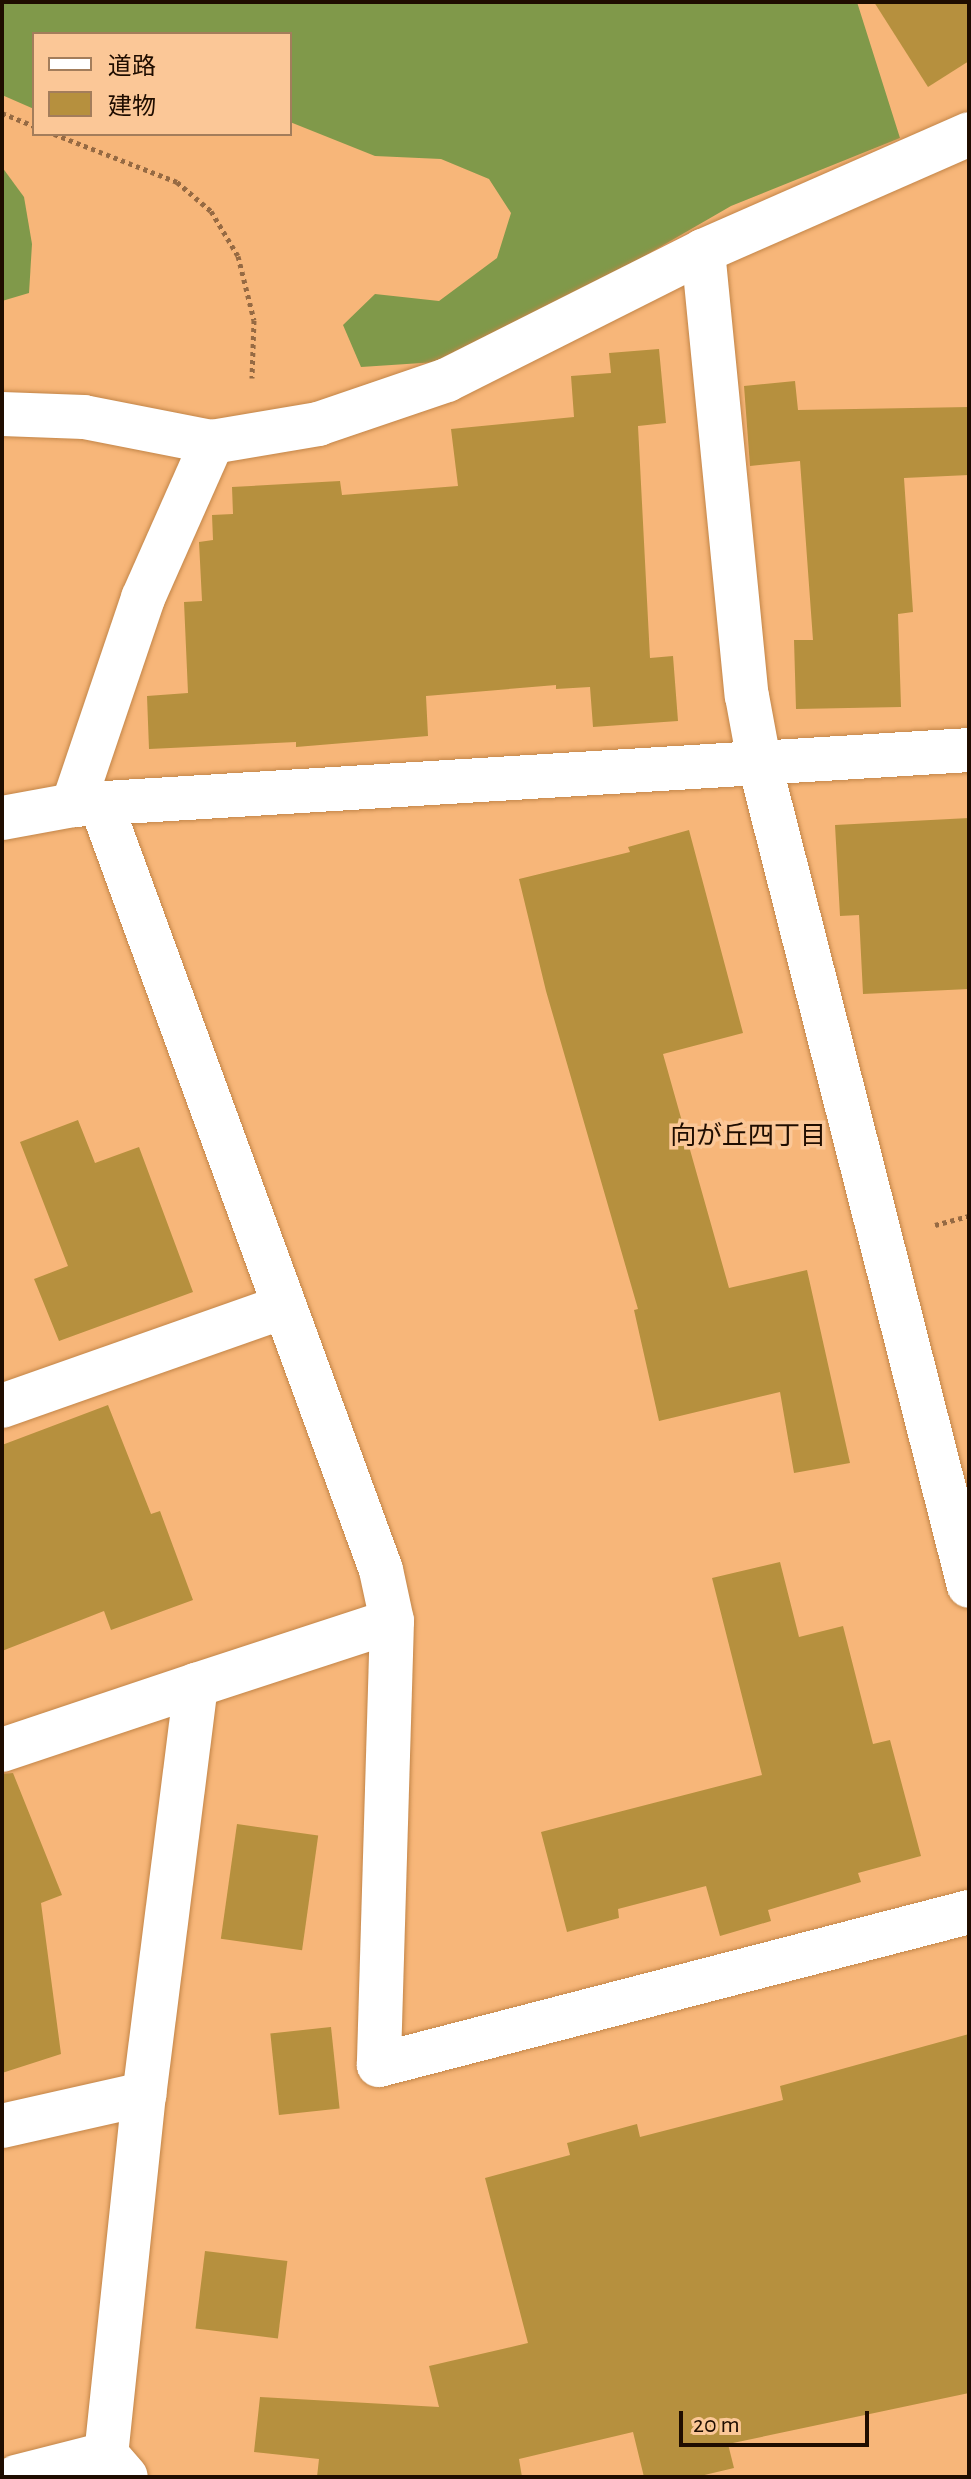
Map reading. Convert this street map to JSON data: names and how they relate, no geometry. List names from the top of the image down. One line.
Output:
{"districts":["向が丘四丁目"],"legend":["道路","建物"],"scale_bar":"20 m"}
